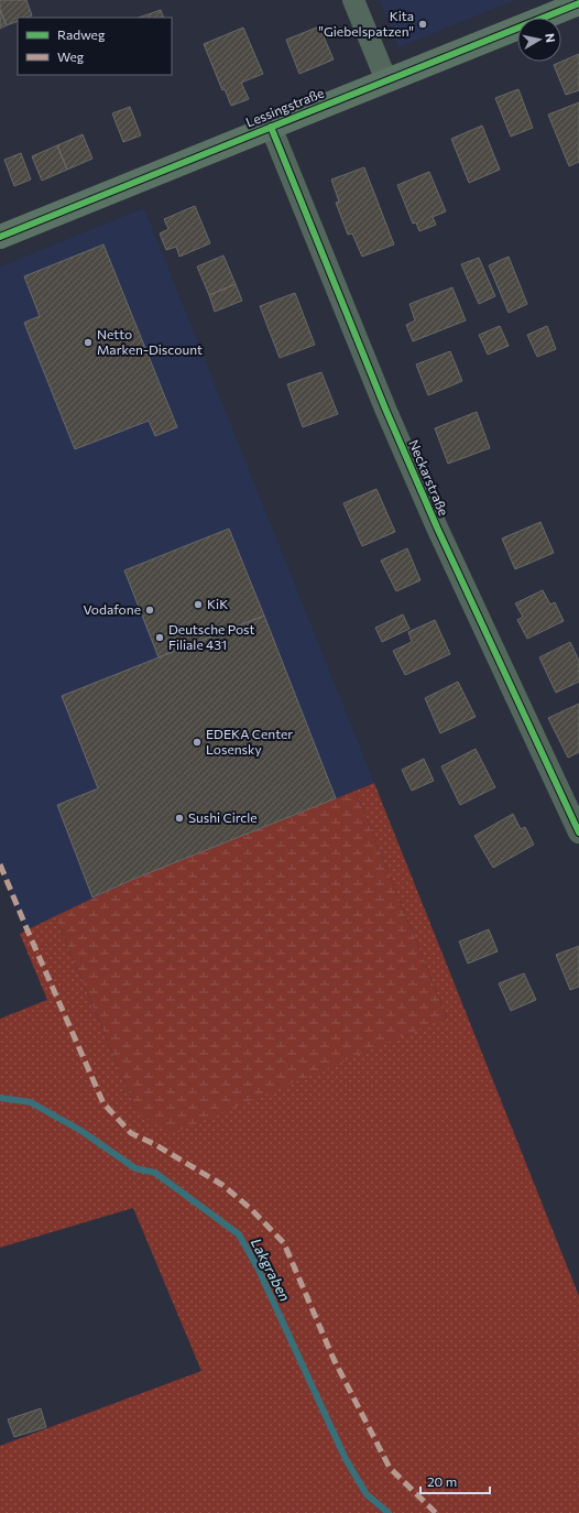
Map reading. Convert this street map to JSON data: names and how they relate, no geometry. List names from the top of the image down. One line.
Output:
{"streets":{"street":["Lessingstraße","Neckarstraße"]},"crossings":[["Lessingstraße","Neckarstraße"]],"water":["Lakgraben"],"places":["Kita \"Giebelspatzen\"","Netto Marken-Discount","KiK","Vodafone","Deutsche Post Filiale 431","EDEKA Center Losensky","Sushi Circle"],"legend":["Radweg","Weg"],"scale_bar":"20 m","north":"right"}
